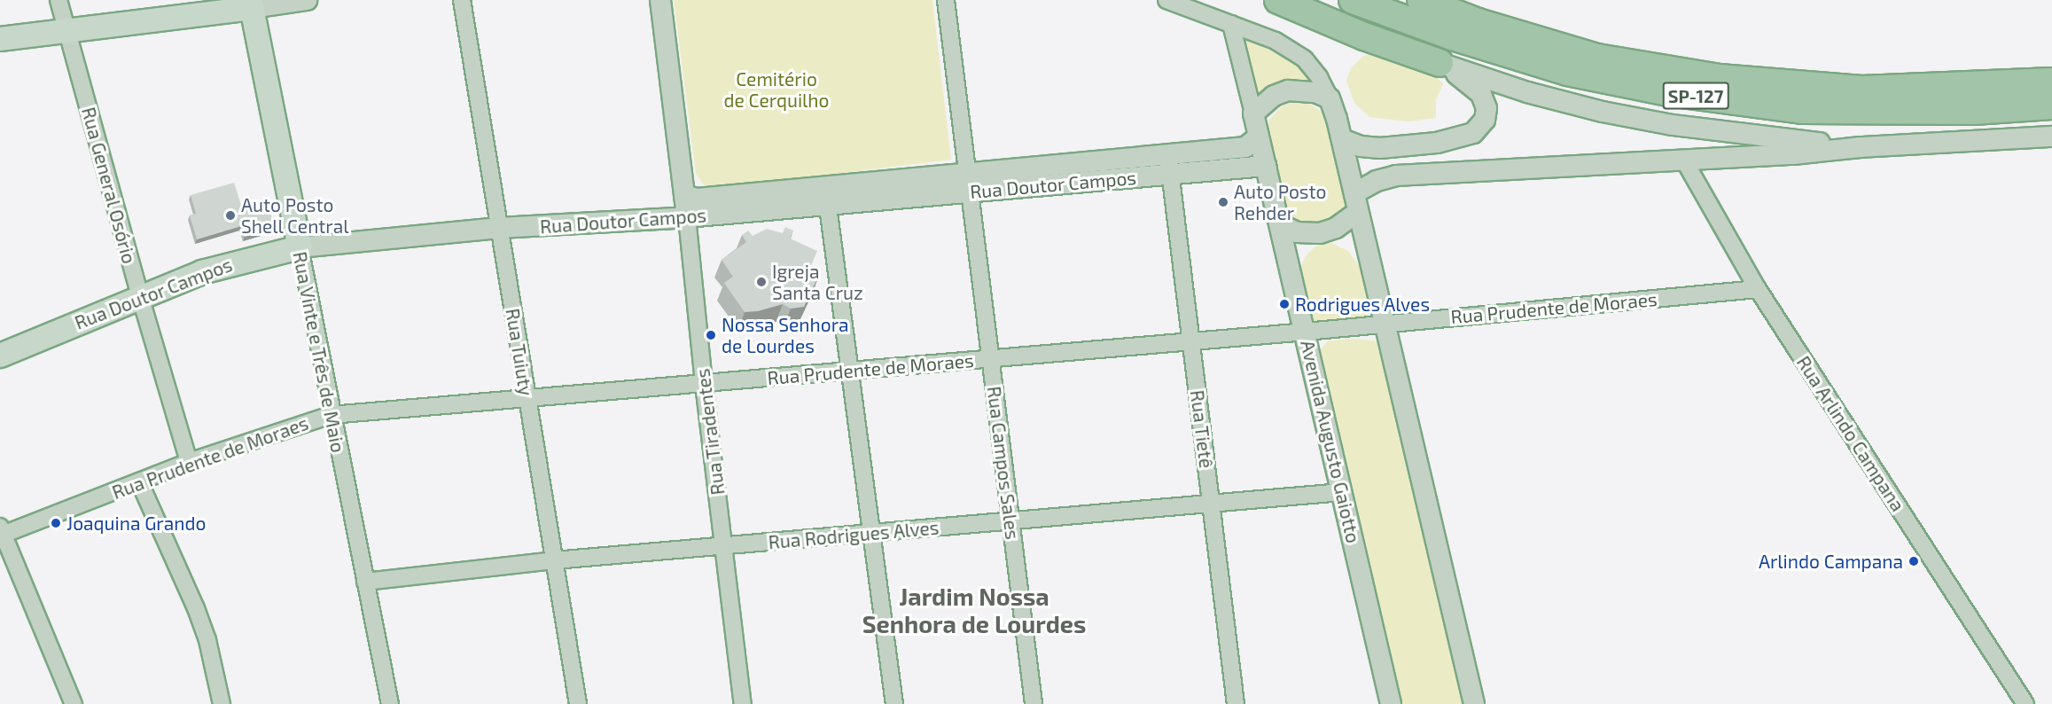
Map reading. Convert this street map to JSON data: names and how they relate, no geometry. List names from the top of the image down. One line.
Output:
{"streets":{"highway":["SP-127"],"main road":["Rua Doutor Campos","Rua Vinte e Três de Maio"],"street":["Rua General Osório","Rua Prudente de Moraes","Rua Tuiuty","Rua Tietê","Rua Tiradentes","Rua Arlindo Campana","Avenida Augusto Gaiotto","Rua Campos Sales","Rua Rodrigues Alves"]},"crossings":[["Rua Doutor Campos","Rua General Osório"],["Rua Doutor Campos","Rua Vinte e Três de Maio"],["Rua Doutor Campos","Rua Tuiuty"],["Rua Doutor Campos","Rua Tietê"],["Rua Doutor Campos","Rua Tiradentes"],["Rua Doutor Campos","Avenida Augusto Gaiotto"],["Rua Doutor Campos","Rua Campos Sales"],["Rua General Osório","Rua Prudente de Moraes"],["Rua Prudente de Moraes","Rua Vinte e Três de Maio"],["Rua Prudente de Moraes","Rua Tuiuty"],["Rua Prudente de Moraes","Rua Tietê"],["Rua Prudente de Moraes","Rua Tiradentes"],["Rua Prudente de Moraes","Rua Arlindo Campana"],["Rua Prudente de Moraes","Avenida Augusto Gaiotto"],["Rua Prudente de Moraes","Rua Campos Sales"],["Rua Vinte e Três de Maio","Rua Rodrigues Alves"],["Rua Tuiuty","Rua Rodrigues Alves"],["Rua Tietê","Rua Rodrigues Alves"],["Rua Tiradentes","Rua Rodrigues Alves"],["Avenida Augusto Gaiotto","Rua Rodrigues Alves"],["Rua Campos Sales","Rua Rodrigues Alves"]],"districts":["Jardim Nossa Senhora de Lourdes"],"parks":["Cemitério de Cerquilho"],"places":["Auto Posto Rehder","Auto Posto Shell Central","Igreja Santa Cruz","Rodrigues Alves","Nossa Senhora de Lourdes","Joaquina Grando","Arlindo Campana"]}
